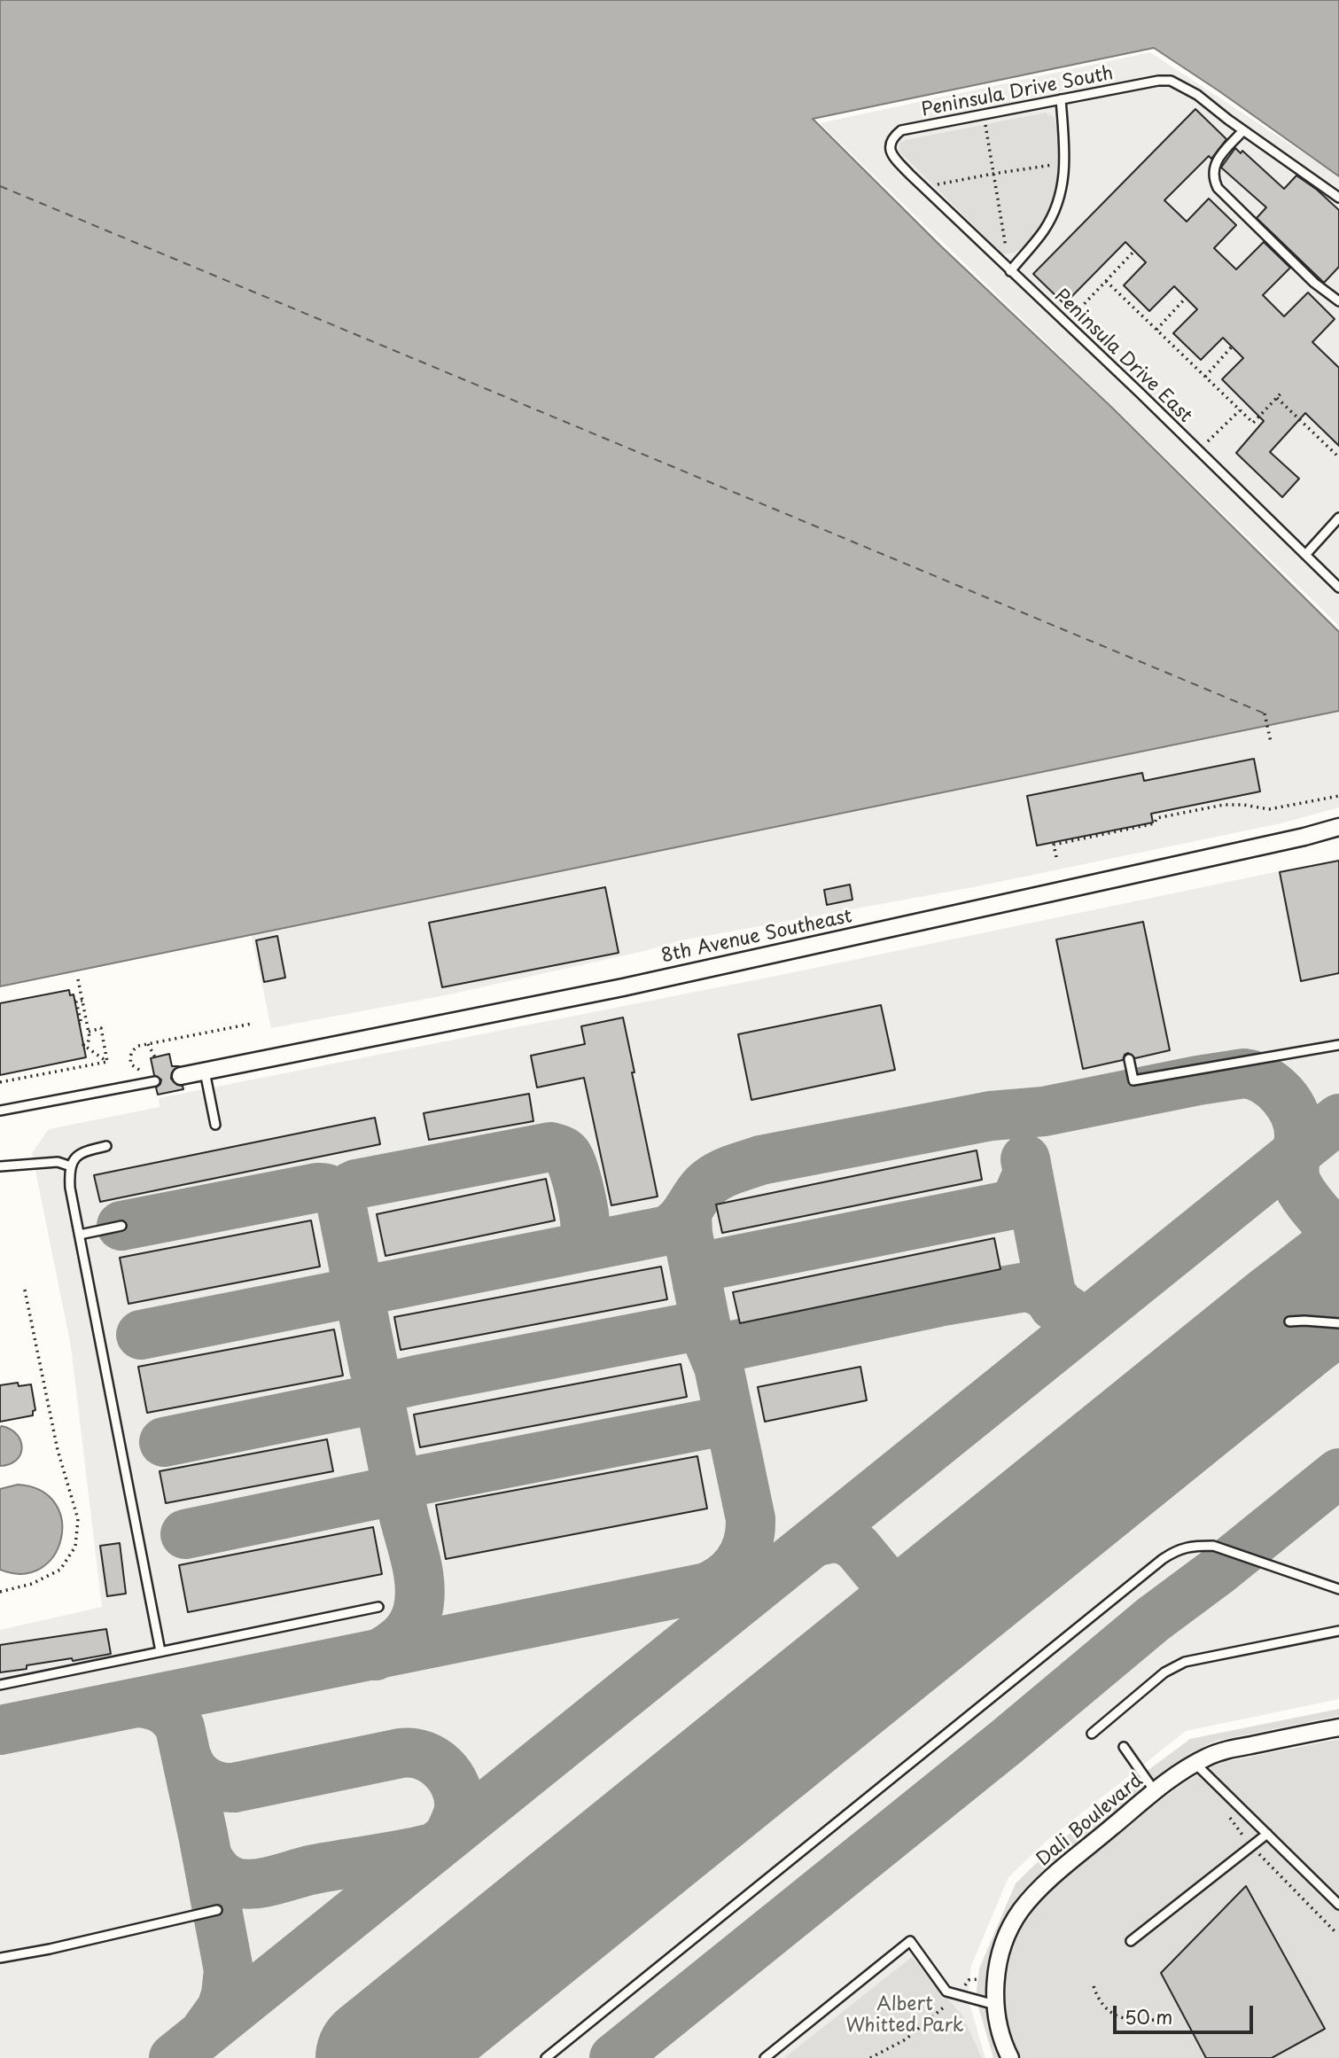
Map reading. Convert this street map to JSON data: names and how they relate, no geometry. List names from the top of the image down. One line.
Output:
{"streets":{"street":["8th Avenue Southeast","Dali Boulevard"],"lane":["Peninsula Drive South","Peninsula Drive East"]},"crossings":[["Peninsula Drive South","Peninsula Drive East"]],"parks":["Albert Whitted Park"],"scale_bar":"50 m"}
